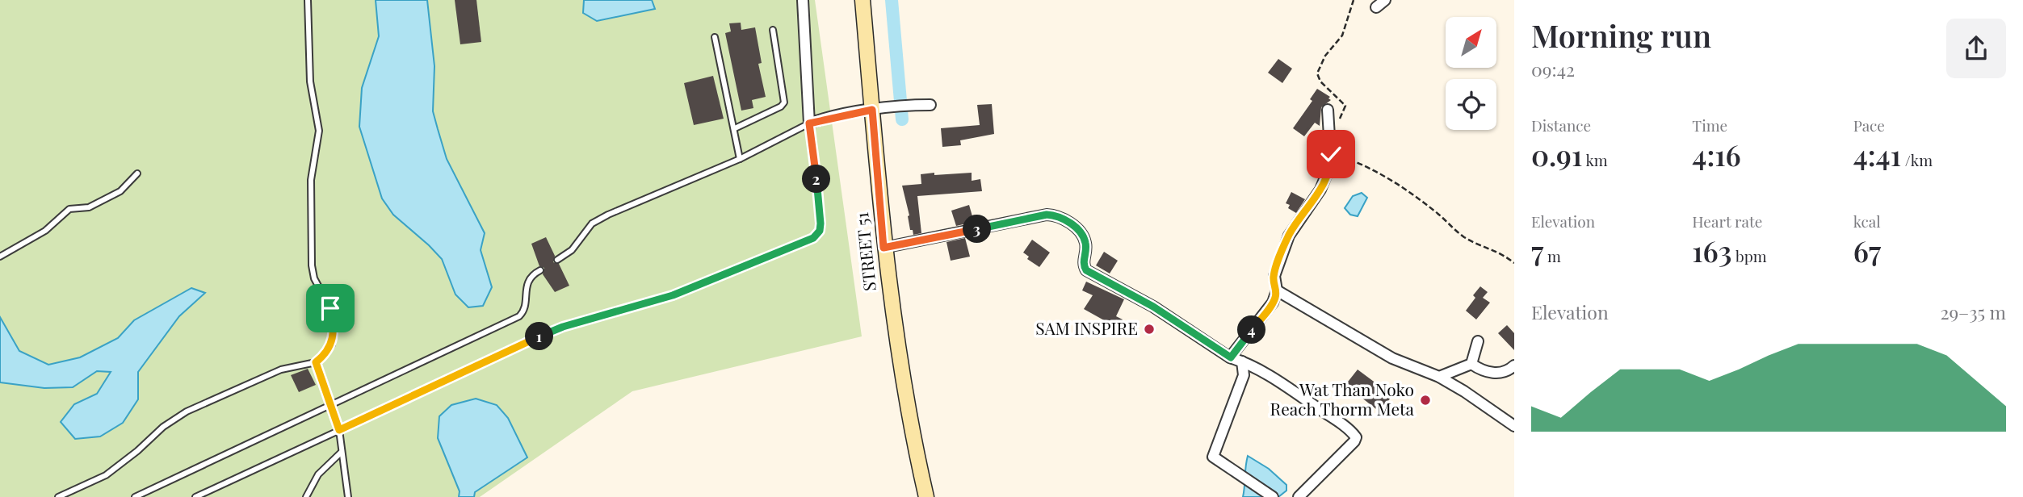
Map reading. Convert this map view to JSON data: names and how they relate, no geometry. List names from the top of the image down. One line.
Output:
{"streets":{"main road":["STREET 51"]},"places":["SAM INSPIRE","Wat Than Noko Reach Thorm Meta"],"north":"top right","page":{"heading":["Morning run","09:42"],"stats":[["Distance","0.91 km"],["Time","4:16"],["Pace","4:41 /km"],["Elevation","7 m"],["Heart rate","163 bpm"],["kcal","67"]],"pins":["2","3","4","1"],"chart":["Elevation","29–35 m"]}}
